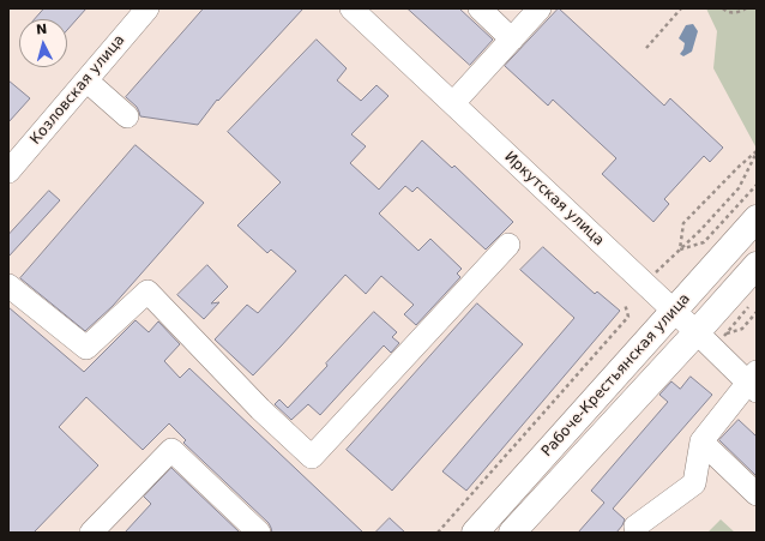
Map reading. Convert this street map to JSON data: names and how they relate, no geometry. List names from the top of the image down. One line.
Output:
{"streets":{"main road":["Рабоче-Крестьянская улица"],"street":["Козловская улица","Иркутская улица"]},"crossings":[["Иркутская улица","Рабоче-Крестьянская улица"]],"north":"top"}
